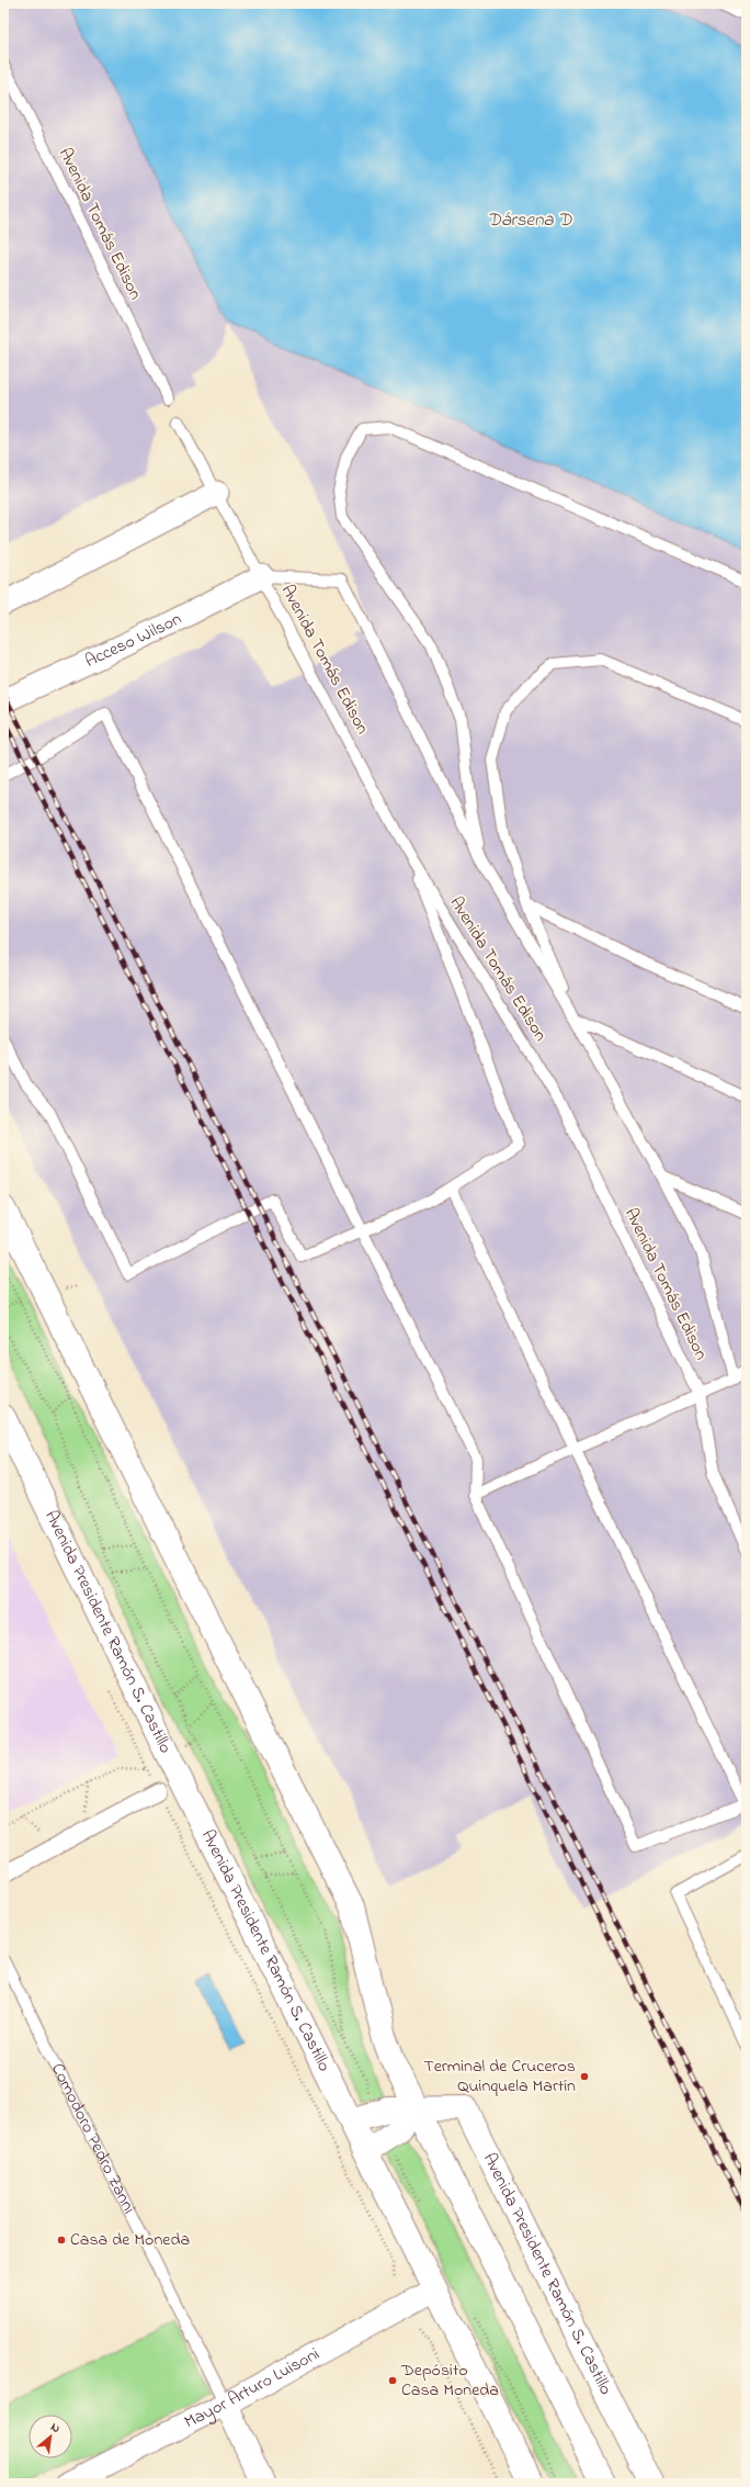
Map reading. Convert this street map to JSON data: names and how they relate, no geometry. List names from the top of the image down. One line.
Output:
{"streets":{"main road":["Avenida Presidente Ramón S. Castillo"],"street":["Acceso Wilson","Comodoro Pedro Zanni","Mayor Arturo Luisoni"],"lane":["Avenida Tomás Edison"]},"crossings":[["Avenida Tomás Edison","Acceso Wilson"],["Avenida Presidente Ramón S. Castillo","Mayor Arturo Luisoni"],["Comodoro Pedro Zanni","Mayor Arturo Luisoni"]],"water":["Dársena D"],"places":["Terminal de Cruceros Quinquela Martín","Casa de Moneda","Depósito Casa Moneda"],"north":"top right"}
